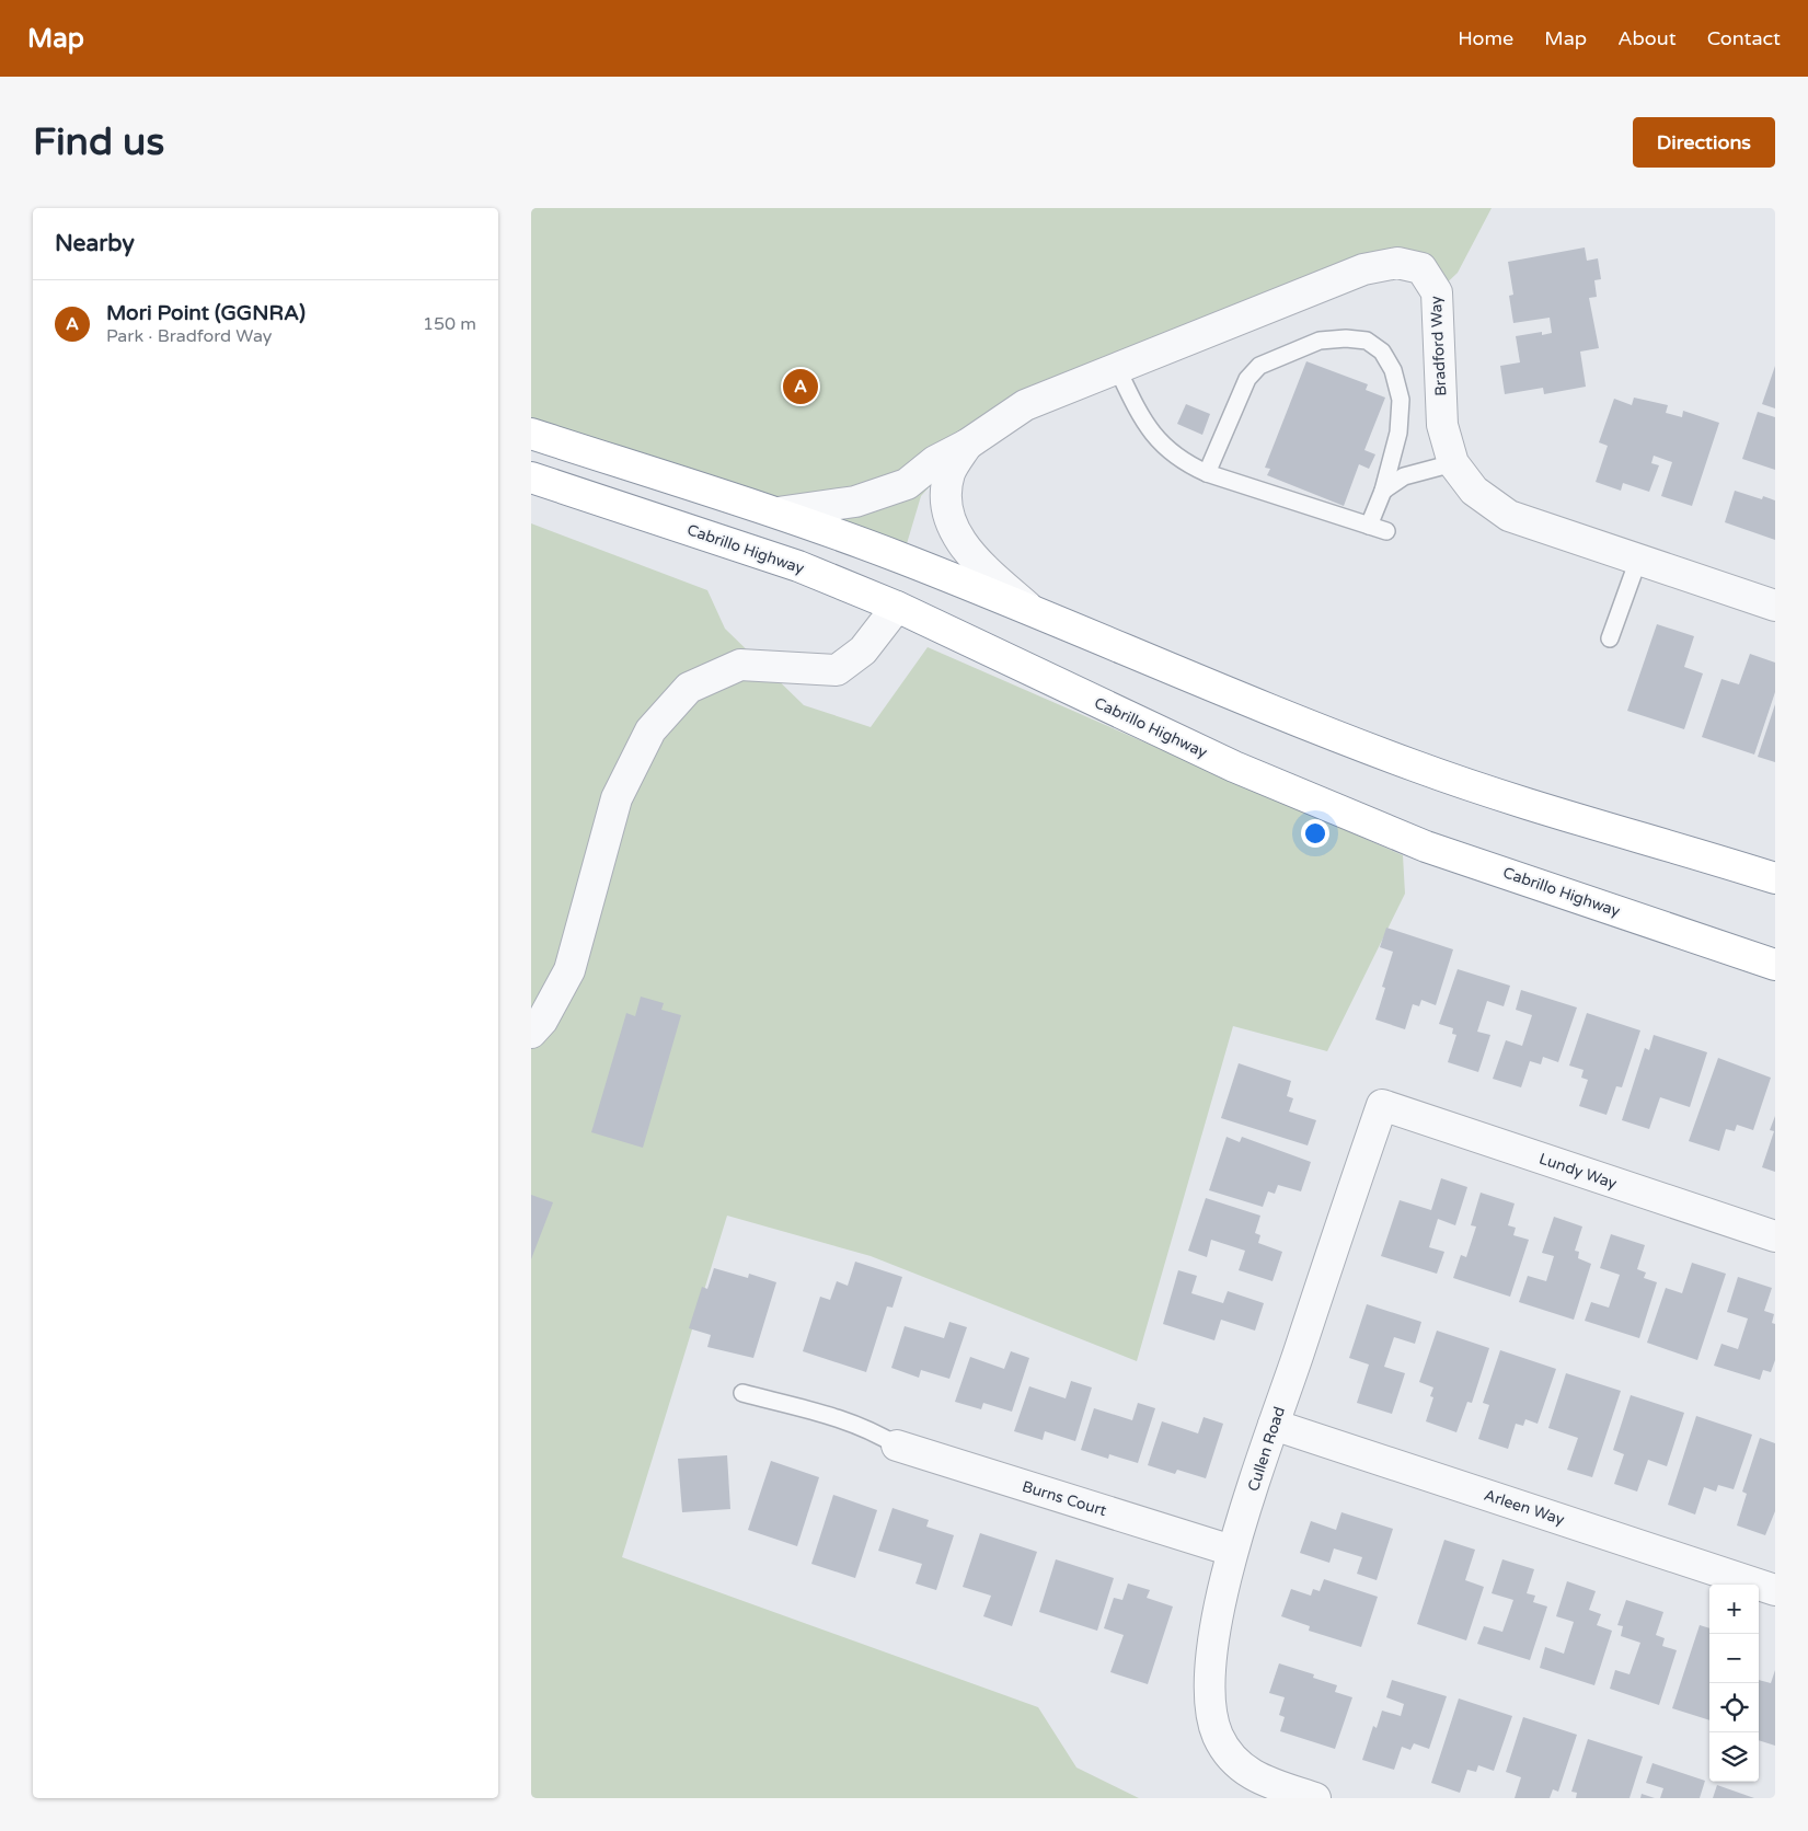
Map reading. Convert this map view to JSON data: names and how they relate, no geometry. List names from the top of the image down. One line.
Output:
{"streets":{"highway":["Cabrillo Highway"],"street":["Bradford Way","Lundy Way","Cullen Road","Burns Court","Arleen Way"]},"crossings":[["Lundy Way","Cullen Road"],["Cullen Road","Burns Court"],["Cullen Road","Arleen Way"]],"page":{"header":"Map","nav":["Home","Map","About","Contact"],"buttons":"Directions","title":"Find us","heading":"Nearby","list":[{"mark":"A","name":"Mori Point (GGNRA)","note":"Park · Bradford Way","value":"150 m"}],"pins":"A","map_buttons":["+","−"]}}
